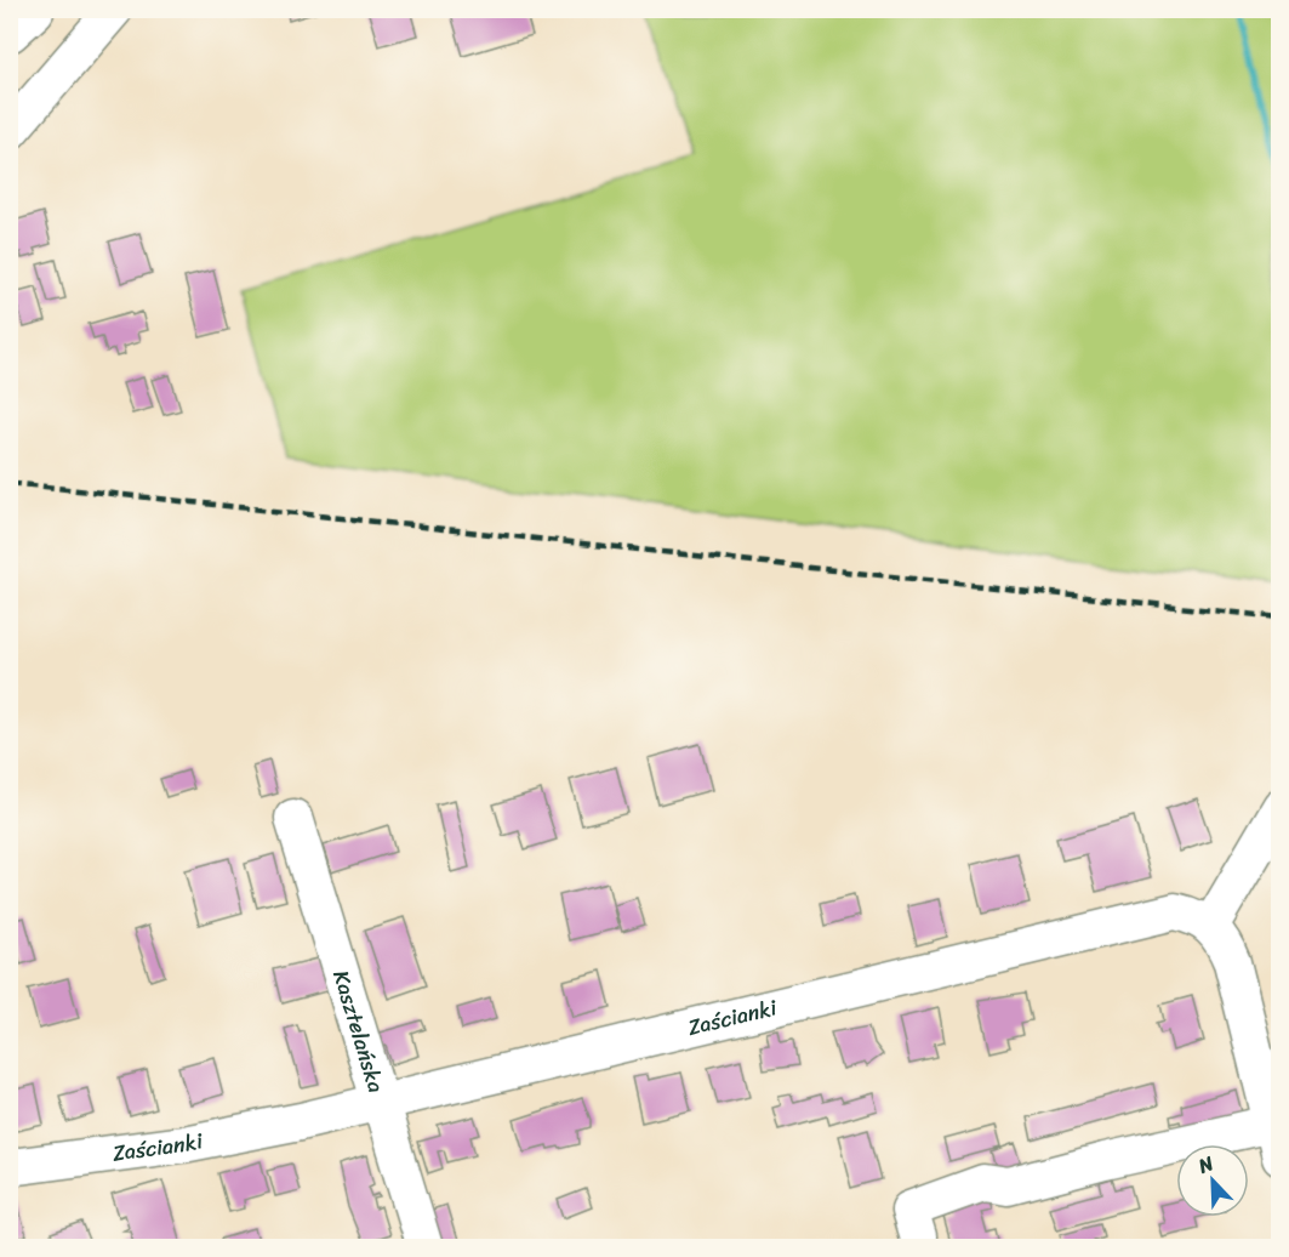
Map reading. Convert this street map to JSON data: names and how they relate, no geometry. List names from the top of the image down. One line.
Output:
{"streets":{"street":["Zaścianki","Kasztelańska"]},"crossings":[["Zaścianki","Kasztelańska"]],"north":"top left"}
